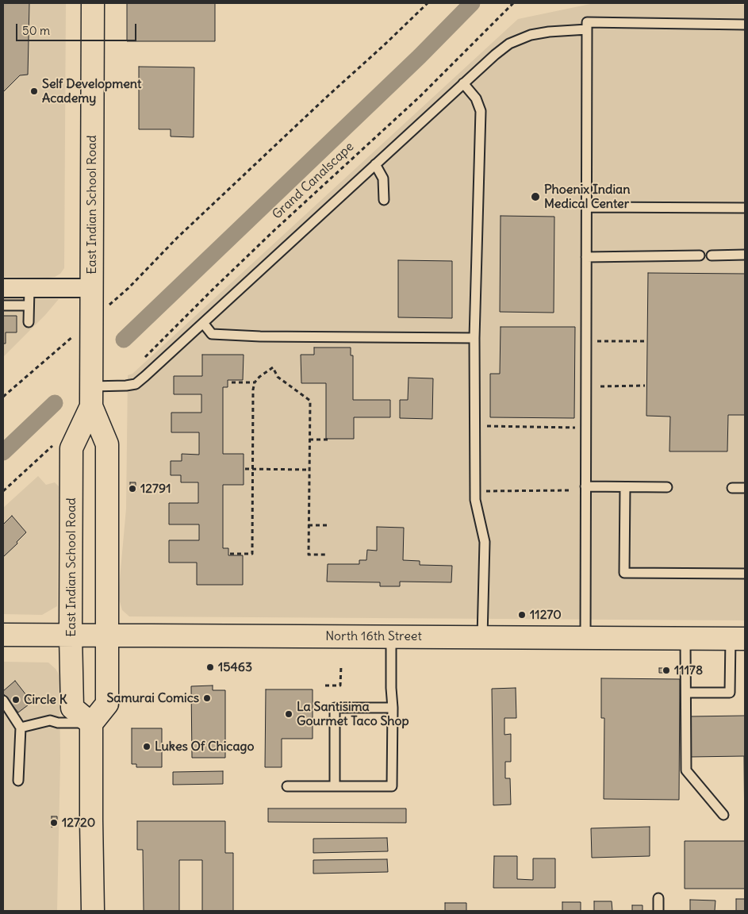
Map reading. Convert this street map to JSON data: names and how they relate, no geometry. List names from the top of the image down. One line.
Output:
{"streets":{"main road":["East Indian School Road","North 16th Street"],"path":["Grand Canalscape"]},"crossings":[["East Indian School Road","North 16th Street"]],"places":["Self Development Academy","Phoenix Indian Medical Center","12791","11270","15463","11178","Samurai Comics","Circle K","La Santisima Gourmet Taco Shop","Lukes Of Chicago","12720"],"scale_bar":"50 m"}
